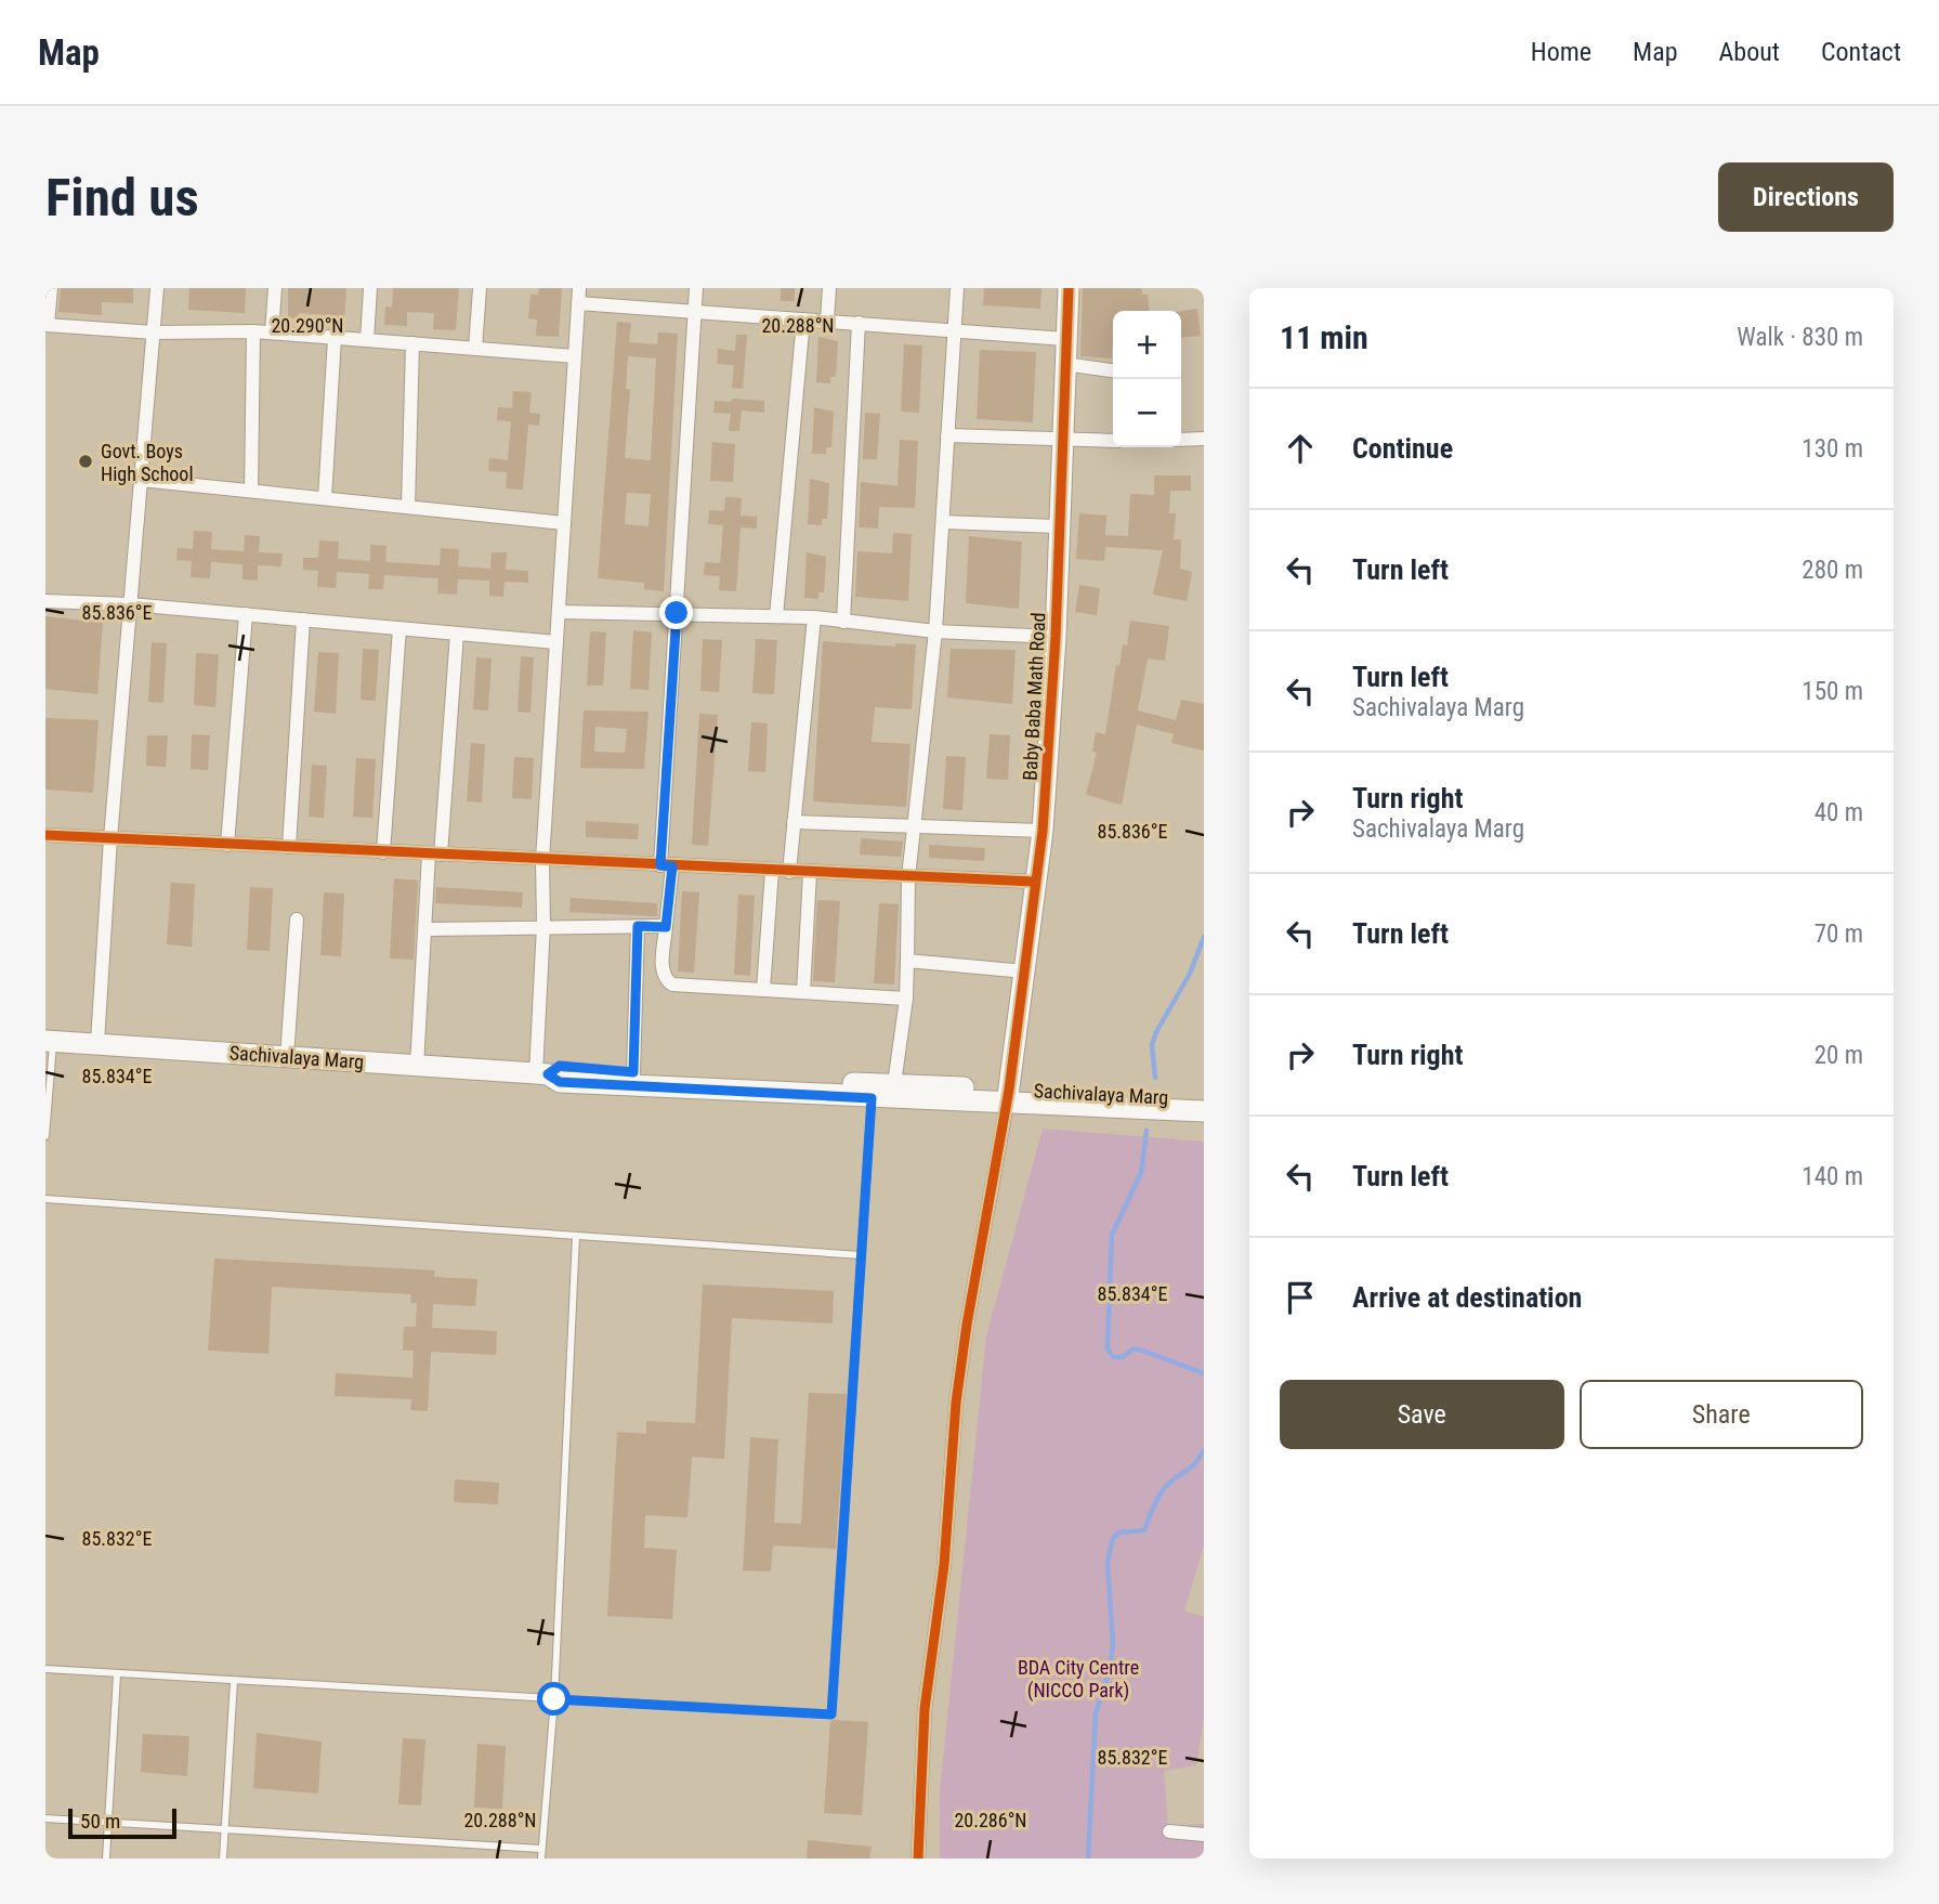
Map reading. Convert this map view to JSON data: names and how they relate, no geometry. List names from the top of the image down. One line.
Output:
{"streets":{"main road":["Baby Baba Math Road","Sachivalaya Marg"]},"crossings":[["Baby Baba Math Road","Sachivalaya Marg"]],"parks":["BDA City Centre (NICCO Park)"],"places":["Govt. Boys High School"],"scale_bar":"50 m","page":{"header":"Map","nav":["Home","Map","About","Contact"],"buttons":["Directions",["Save","Share"]],"title":"Find us","heading":["11 min","Walk · 830 m"],"map_buttons":["+","−"],"list":[["Continue","130 m"],["Turn left","280 m"],["Turn left","Sachivalaya Marg","150 m"],["Turn right","Sachivalaya Marg","40 m"],["Turn left","70 m"],["Turn right","20 m"],["Turn left","140 m"],"Arrive at destination"],"scale":"50 m"},"coordinates":["20.290°N","20.288°N","85.836°E","85.834°E","85.832°E","20.286°N"]}
